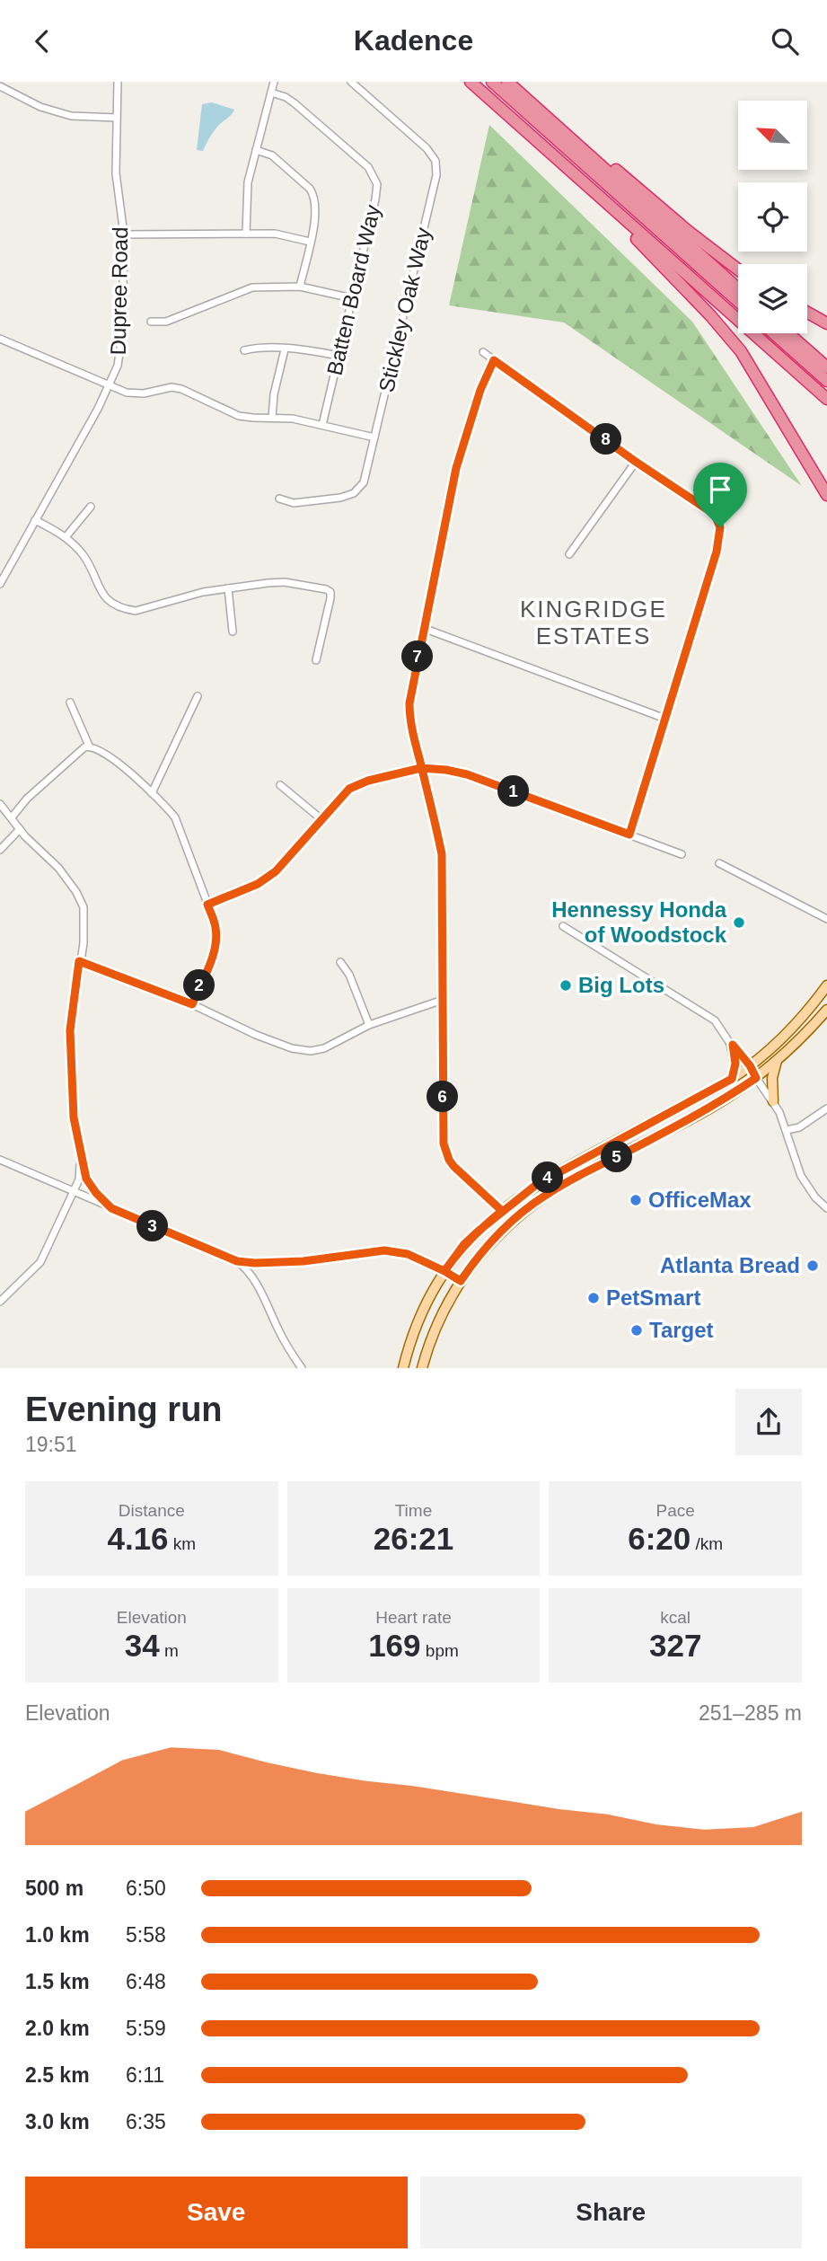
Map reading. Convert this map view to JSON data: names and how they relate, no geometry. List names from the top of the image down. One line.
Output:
{"streets":{"street":["Batten Board Way","Dupree Road","Stickley Oak Way"]},"districts":["KINGRIDGE ESTATES"],"places":["Hennessy Honda of Woodstock","Big Lots","OfficeMax","Atlanta Bread","PetSmart","Target"],"north":"top left","page":{"header":"Kadence","pins":["8","7","1","2","6","5","4","3"],"heading":["Evening run","19:51"],"stats":[["Distance","4.16 km"],["Time","26:21"],["Pace","6:20 /km"],["Elevation","34 m"],["Heart rate","169 bpm"],["kcal","327"]],"chart":["Elevation","251–285 m"],"list":[{"name":"500 m","note":"6:50"},{"name":"1.0 km","note":"5:58"},{"name":"1.5 km","note":"6:48"},{"name":"2.0 km","note":"5:59"},{"name":"2.5 km","note":"6:11"},{"name":"3.0 km","note":"6:35"}],"buttons":["Save","Share"]}}
